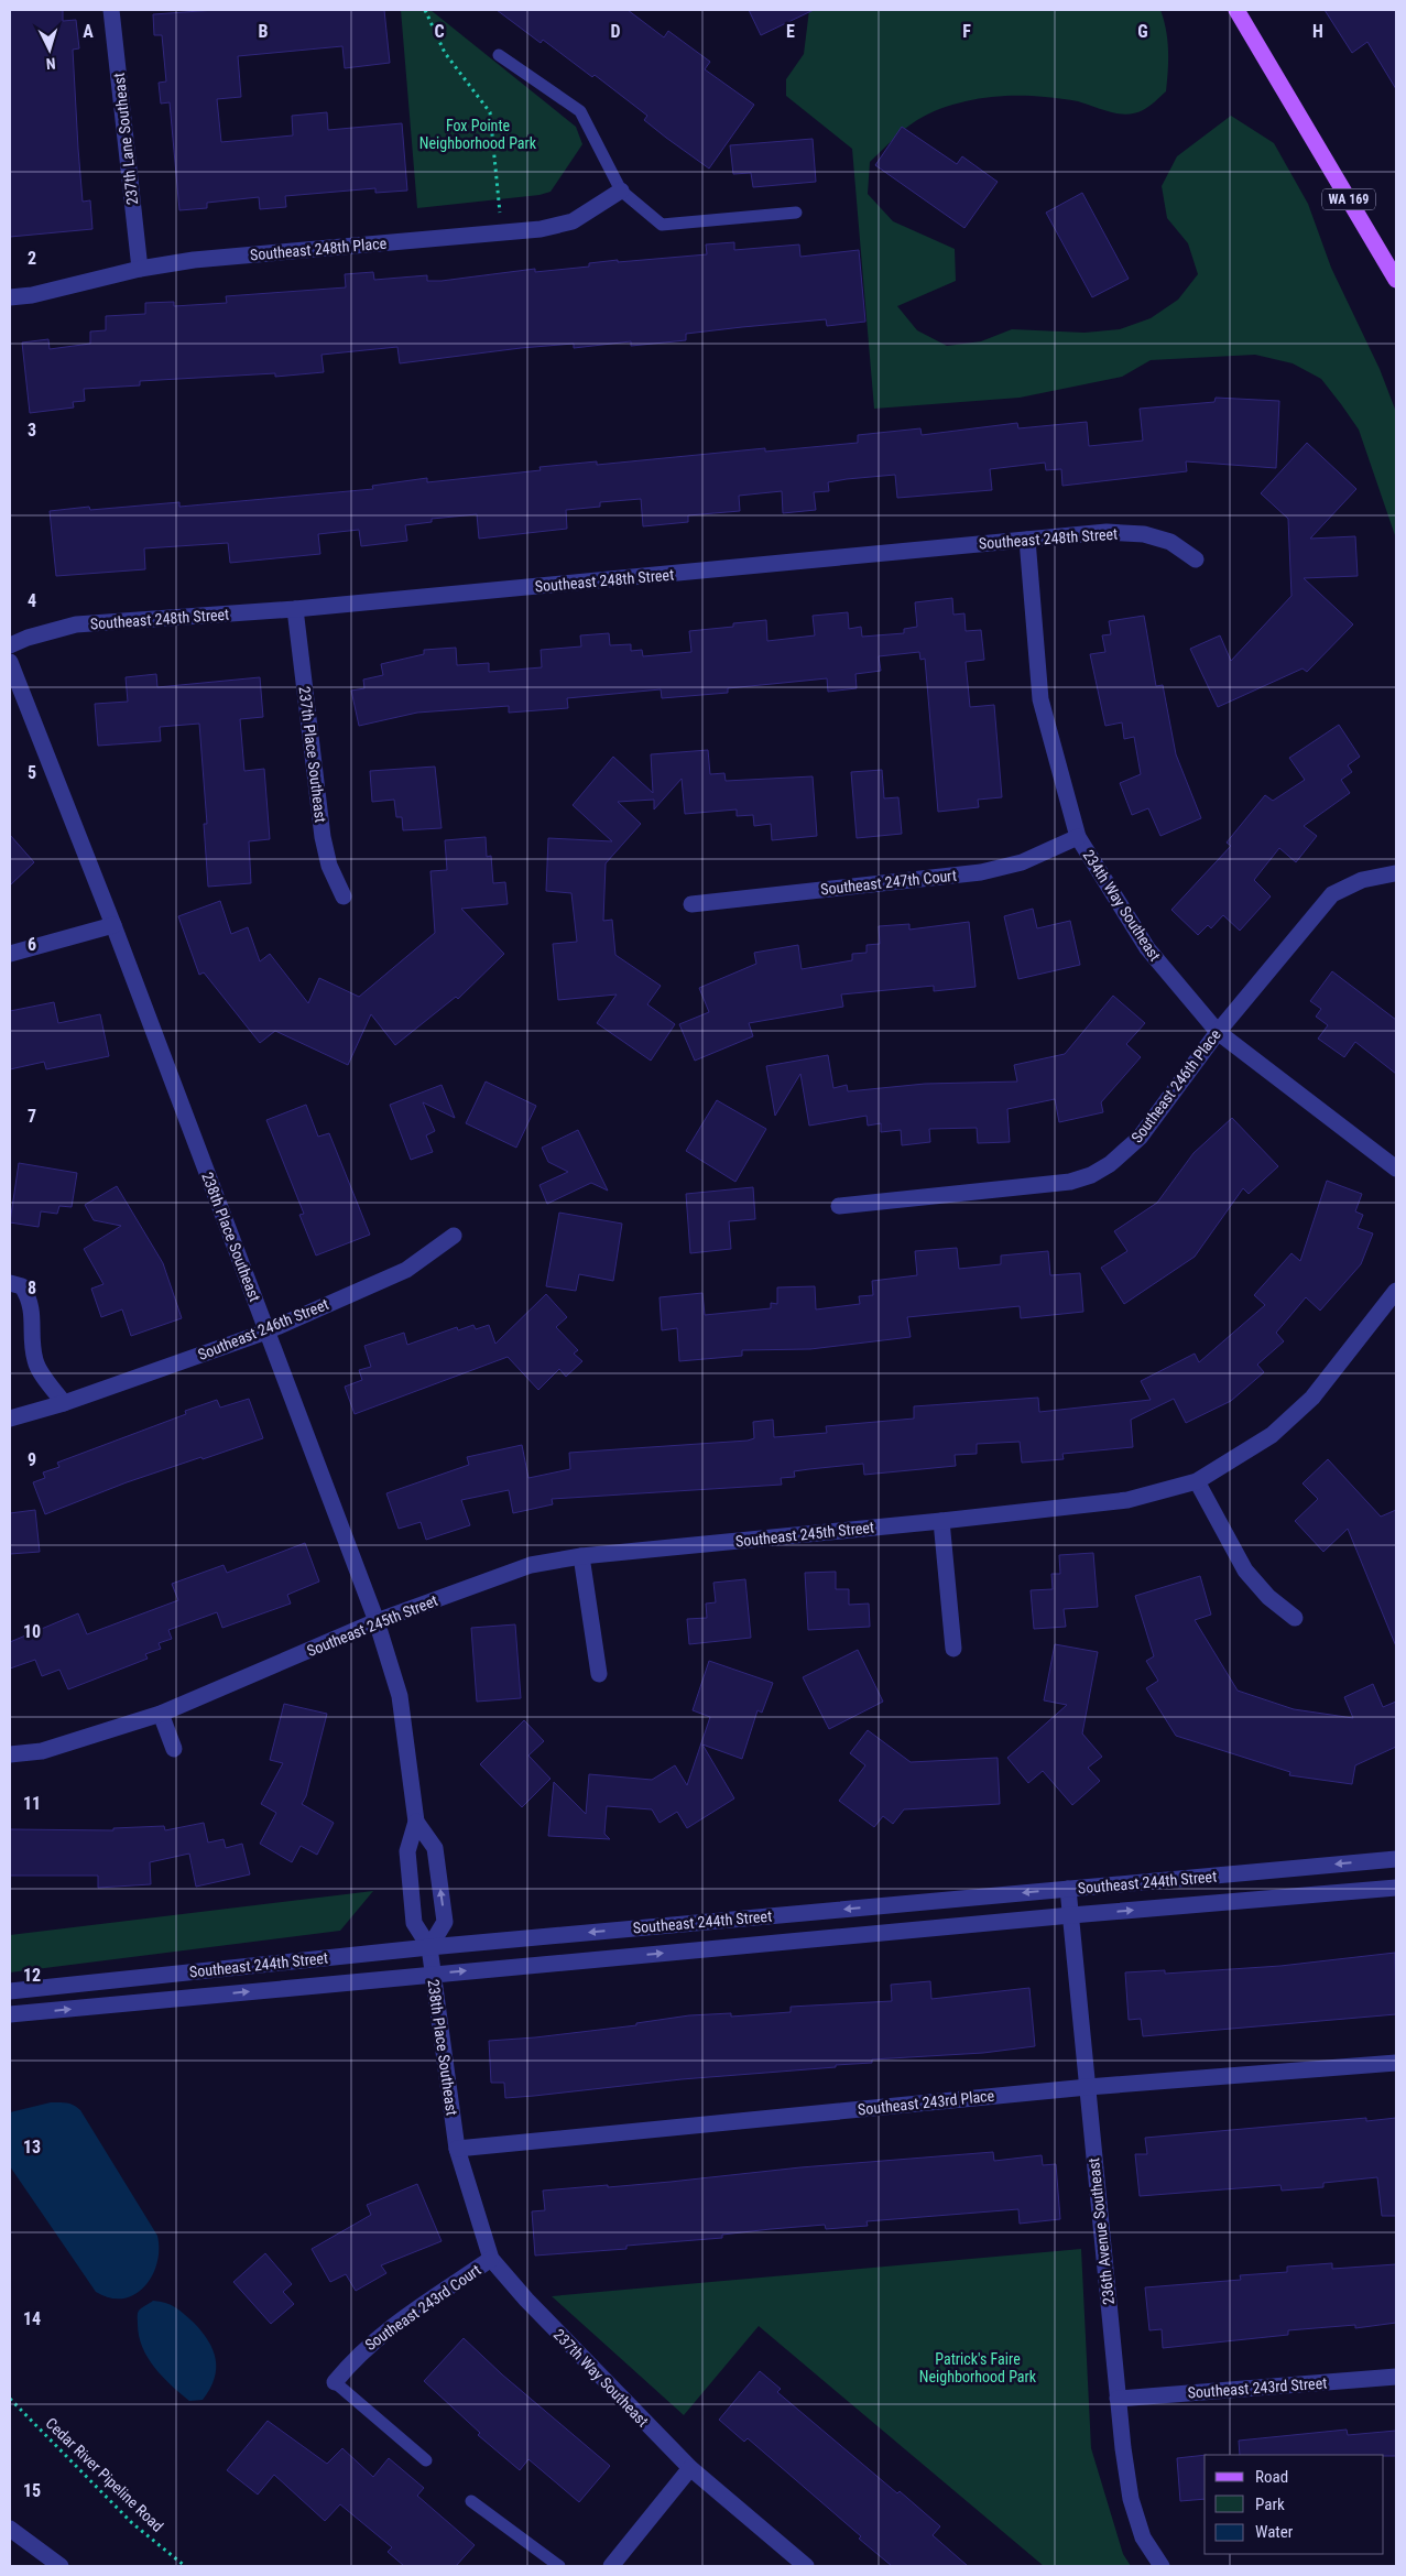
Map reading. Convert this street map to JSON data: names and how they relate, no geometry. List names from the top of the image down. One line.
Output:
{"streets":{"main road":["WA 169"],"street":["237th Lane Southeast","Southeast 248th Place","Southeast 248th Street","237th Place Southeast","Southeast 247th Court","234th Way Southeast","Southeast 246th Place","238th Place Southeast","Southeast 246th Street","Southeast 245th Street","Southeast 244th Street","Southeast 243rd Place","236th Avenue Southeast","Southeast 243rd Court","237th Way Southeast","Southeast 243rd Street"],"path":["Cedar River Pipeline Road"]},"crossings":[["237th Lane Southeast","Southeast 248th Place"],["Southeast 248th Street","237th Place Southeast"],["Southeast 248th Street","234th Way Southeast"],["Southeast 247th Court","234th Way Southeast"],["234th Way Southeast","Southeast 246th Place"],["238th Place Southeast","Southeast 246th Street"],["238th Place Southeast","Southeast 245th Street"],["238th Place Southeast","Southeast 244th Street"],["238th Place Southeast","Southeast 243rd Place"],["238th Place Southeast","237th Way Southeast"],["Southeast 244th Street","236th Avenue Southeast"],["Southeast 243rd Place","236th Avenue Southeast"],["Southeast 243rd Place","237th Way Southeast"],["236th Avenue Southeast","Southeast 243rd Street"],["Southeast 243rd Court","237th Way Southeast"]],"parks":["Fox Pointe Neighborhood Park","Patrick's Faire Neighborhood Park"],"legend":["Road","Park","Water"],"north":"bottom","grid":{"columns":["A","B","C","D","E","F","G","H"],"rows":["2","3","4","5","6","7","8","9","10","11","12","13","14","15"]}}
